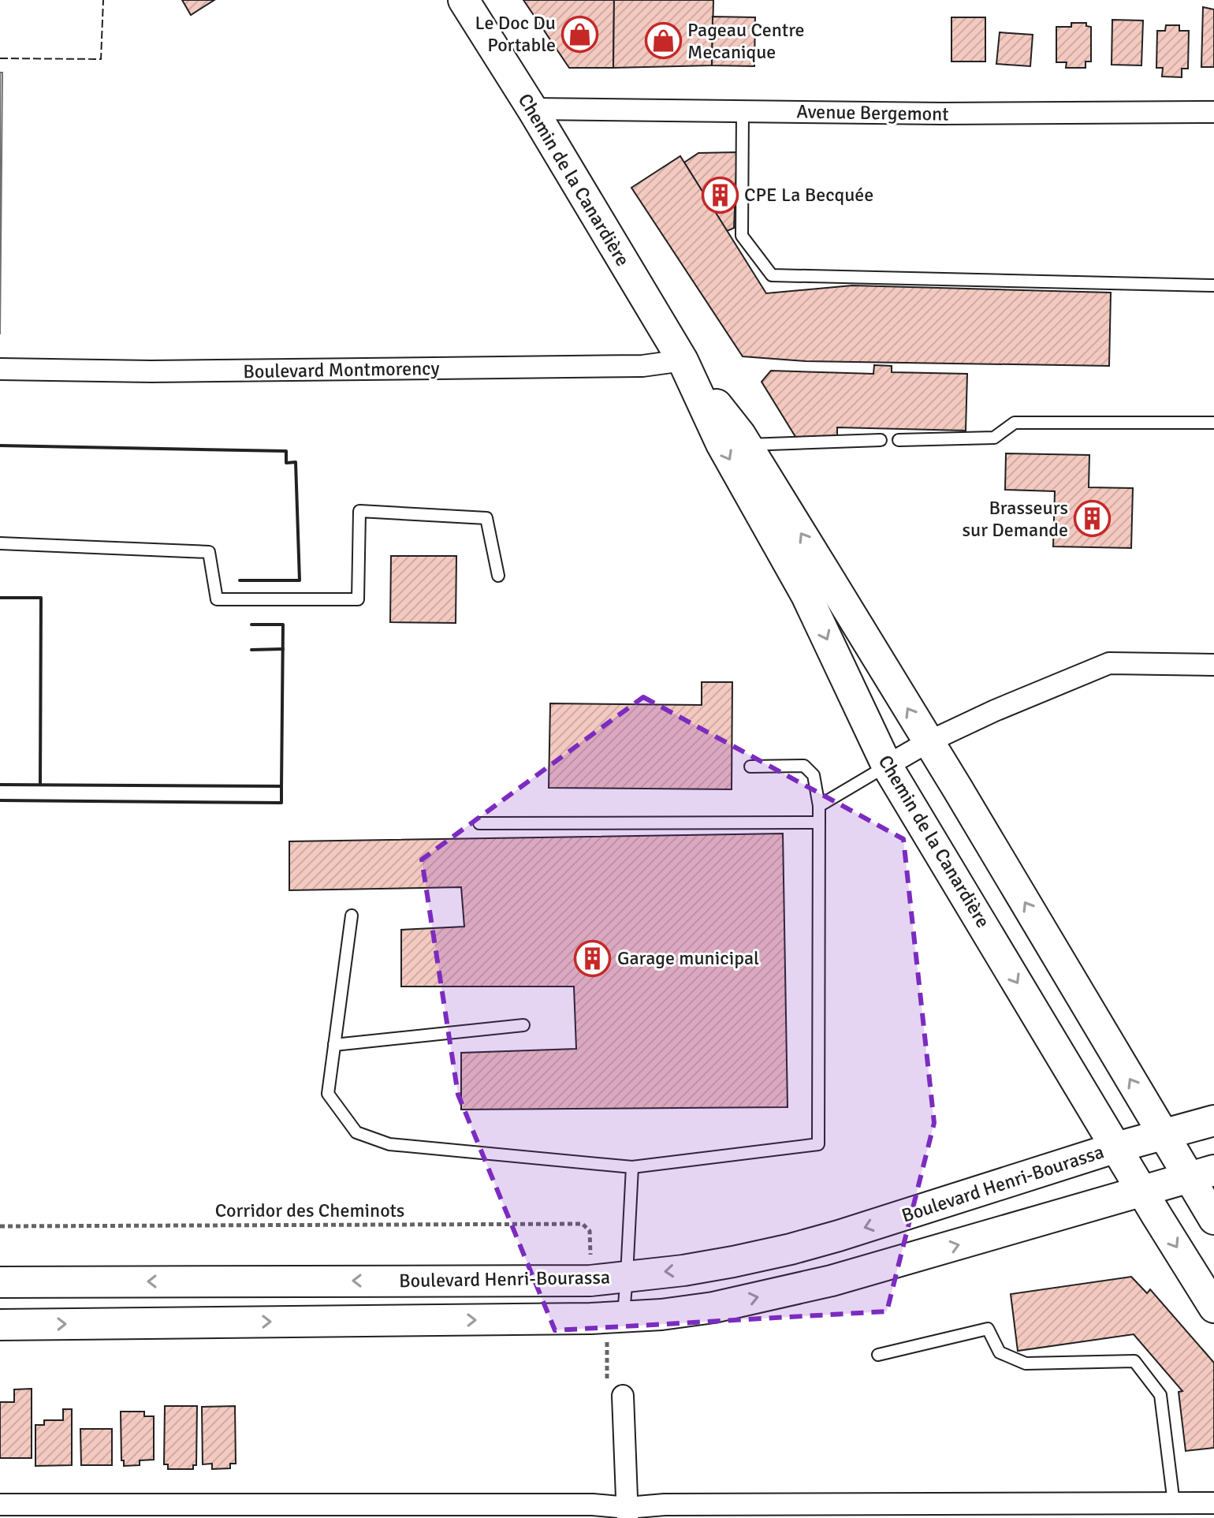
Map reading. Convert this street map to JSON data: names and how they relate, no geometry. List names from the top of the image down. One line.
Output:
{"streets":{"main road":["Chemin de la Canardière","Boulevard Henri-Bourassa"],"street":["Avenue Bergemont","Boulevard Montmorency"],"path":["Corridor des Cheminots"]},"crossings":[["Avenue Bergemont","Chemin de la Canardière"],["Chemin de la Canardière","Boulevard Montmorency"],["Chemin de la Canardière","Boulevard Henri-Bourassa"]],"places":{"shop":["Le Doc Du Portable","Pageau Centre Mecanique"],"building":["CPE La Becquée","Brasseurs sur Demande","Garage municipal"]}}
